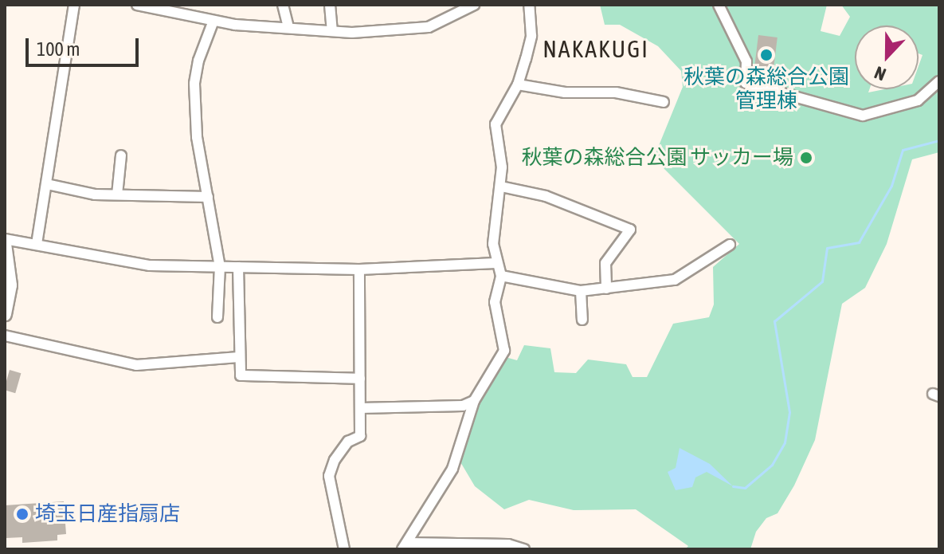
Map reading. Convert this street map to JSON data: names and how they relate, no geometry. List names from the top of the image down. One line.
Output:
{"districts":["NAKAKUGI"],"places":["秋葉の森総合公園 管理棟","秋葉の森総合公園 サッカー場","埼玉日産指扇店"],"scale_bar":"100 m","north":"bottom"}
